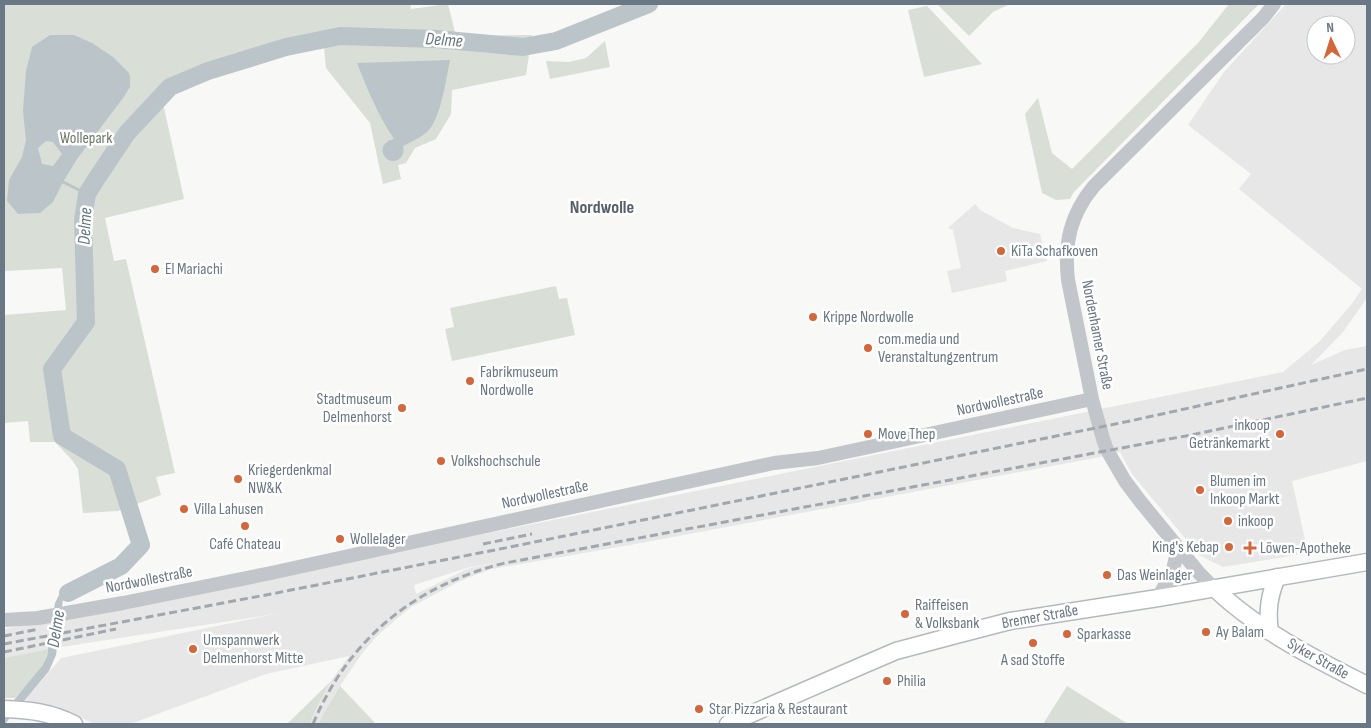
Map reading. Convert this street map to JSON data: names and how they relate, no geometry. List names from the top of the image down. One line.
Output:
{"streets":{"main road":["Bremer Straße","Syker Straße"],"street":["Nordenhamer Straße","Nordwollestraße"]},"crossings":[["Nordenhamer Straße","Nordwollestraße"],["Nordenhamer Straße","Bremer Straße"],["Nordenhamer Straße","Syker Straße"],["Bremer Straße","Syker Straße"]],"districts":["Nordwolle"],"water":["Delme"],"parks":["Wollepark"],"places":{"other":["KiTa Schafkoven","El Mariachi","Krippe Nordwolle","com.media und Veranstaltungzentrum","Fabrikmuseum Nordwolle","Stadtmuseum Delmenhorst","Move Thep","inkoop Getränkemarkt","Volkshochschule","Kriegerdenkmal NW&K","Blumen im Inkoop Markt","Villa Lahusen","inkoop","Café Chateau","Wollelager","King's Kebap","Das Weinlager","Raiffeisen & Volksbank","Ay Balam","Sparkasse","A sad Stoffe","Umspannwerk Delmenhorst Mitte","Philia","Star Pizzaria & Restaurant"],"health":["Löwen-Apotheke"]},"north":"top"}
